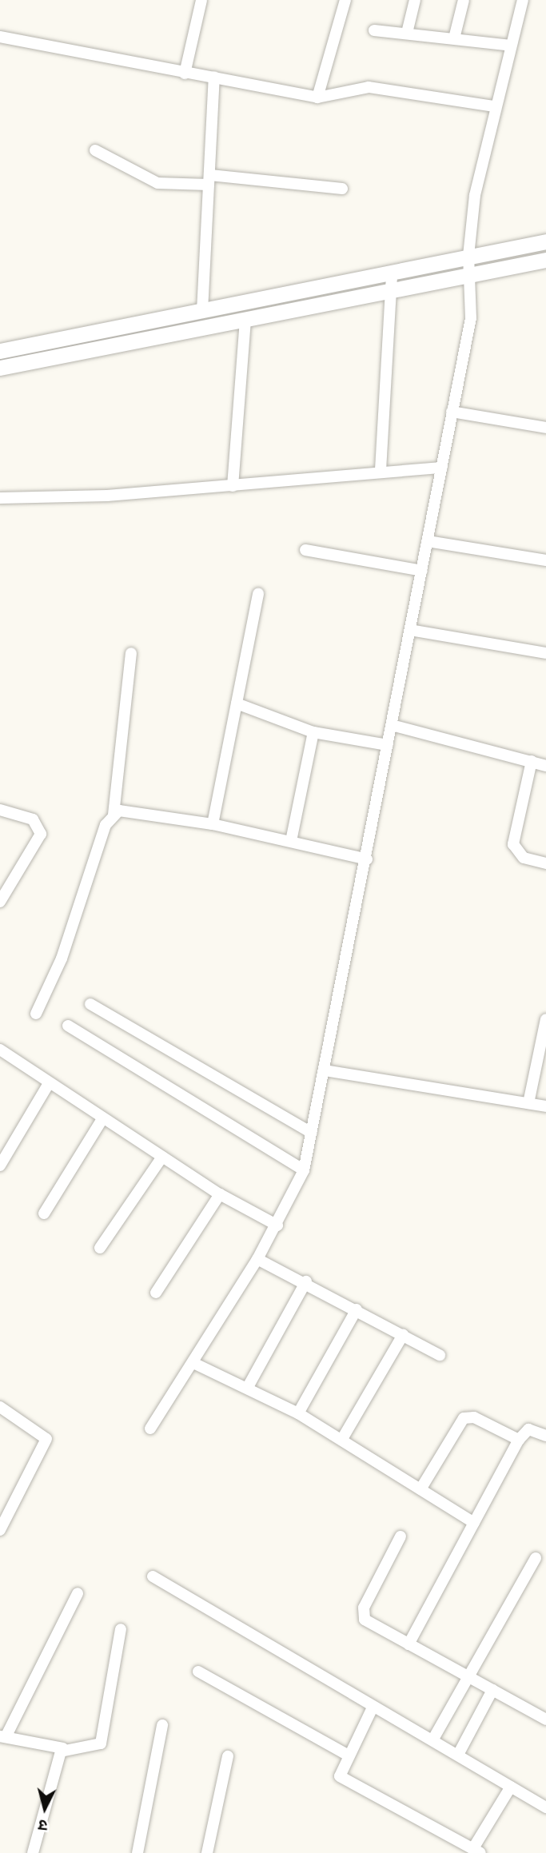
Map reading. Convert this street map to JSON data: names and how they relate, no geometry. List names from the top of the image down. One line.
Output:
{"north":"bottom"}
